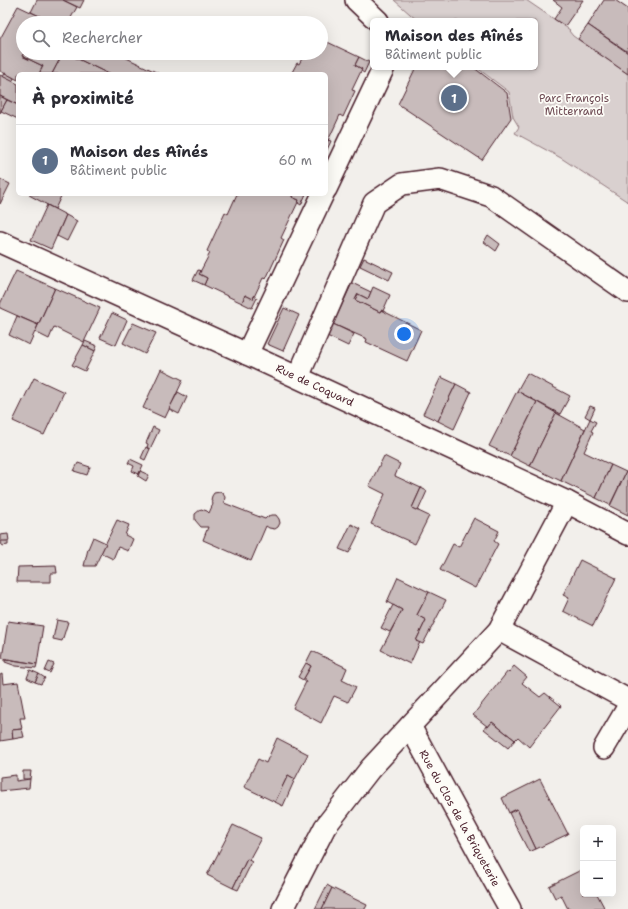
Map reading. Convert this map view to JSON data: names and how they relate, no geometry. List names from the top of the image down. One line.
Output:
{"streets":{"street":["Rue de Coquard","Rue du Clos de la Briqueterie"]},"parks":["Parc François Mitterrand"],"page":{"search":"Rechercher","popup":["Maison des Aînés","Bâtiment public"],"heading":"À proximité","pins":"1","list":[{"mark":"1","name":"Maison des Aînés","note":"Bâtiment public","value":"60 m"}],"map_buttons":["+","−"]}}
